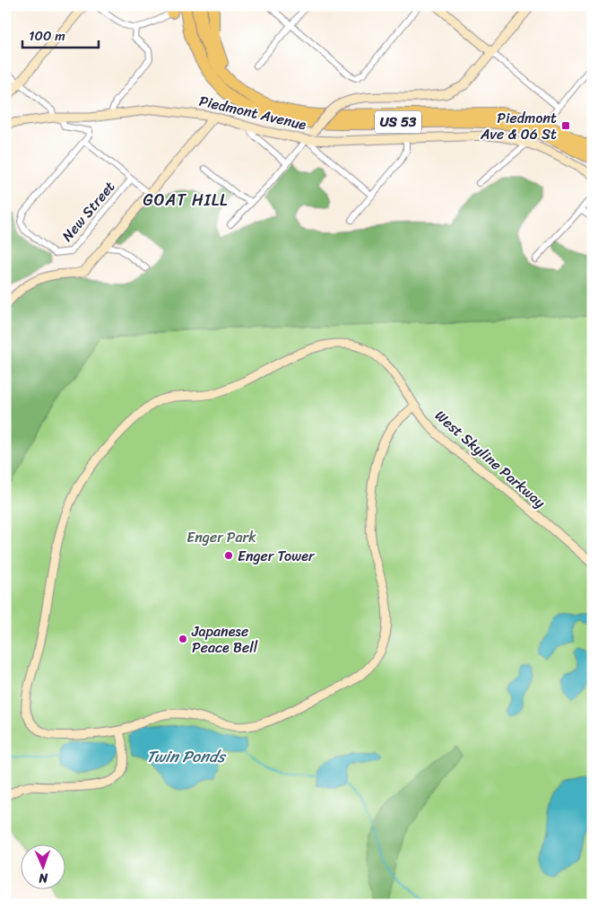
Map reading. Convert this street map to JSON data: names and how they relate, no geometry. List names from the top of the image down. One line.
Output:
{"streets":{"highway":["Piedmont Avenue","US 53"],"street":["New Street","West Skyline Parkway"]},"crossings":[["Piedmont Avenue","US 53"]],"districts":["GOAT HILL"],"water":["Twin Ponds"],"parks":["Enger Park"],"places":{"transit":["Piedmont Ave & 06 St"],"other":["Enger Tower","Japanese Peace Bell"]},"scale_bar":"100 m","north":"bottom"}
